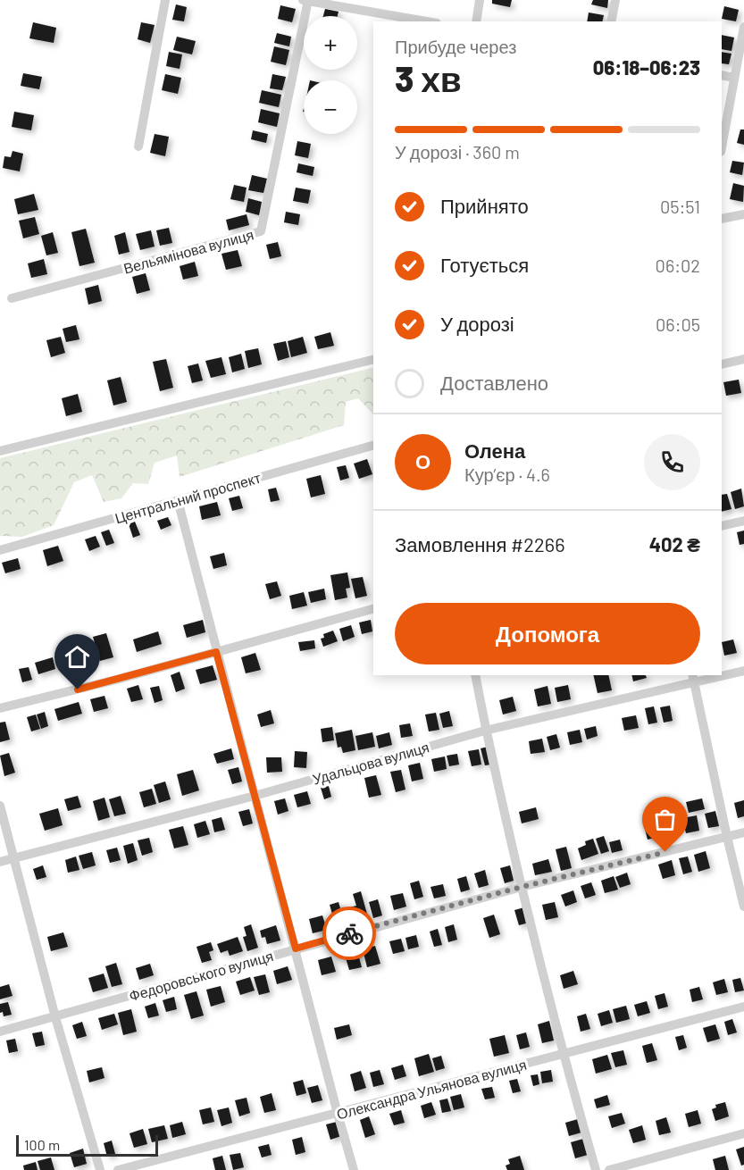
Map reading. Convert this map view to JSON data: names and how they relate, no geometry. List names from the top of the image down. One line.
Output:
{"streets":{"street":["Вельямінова вулиця","Центральний проспект","Удальцова вулиця","Федоровського вулиця","Олександра Ульянова вулиця"]},"scale_bar":"100 m","page":{"map_buttons":["+","−"],"heading":["3 хв","Прибуде через","06:18–06:23"],"panel":["Олена","Кур’єр · 4.6","Замовлення #2266","402 ₴"],"bar":"У дорозі · 360 m","list":[["Прийнято","05:51"],["Готується","06:02"],["У дорозі","06:05"],"Доставлено"],"round":"О","buttons":"Допомога","scale":"100 m"}}
